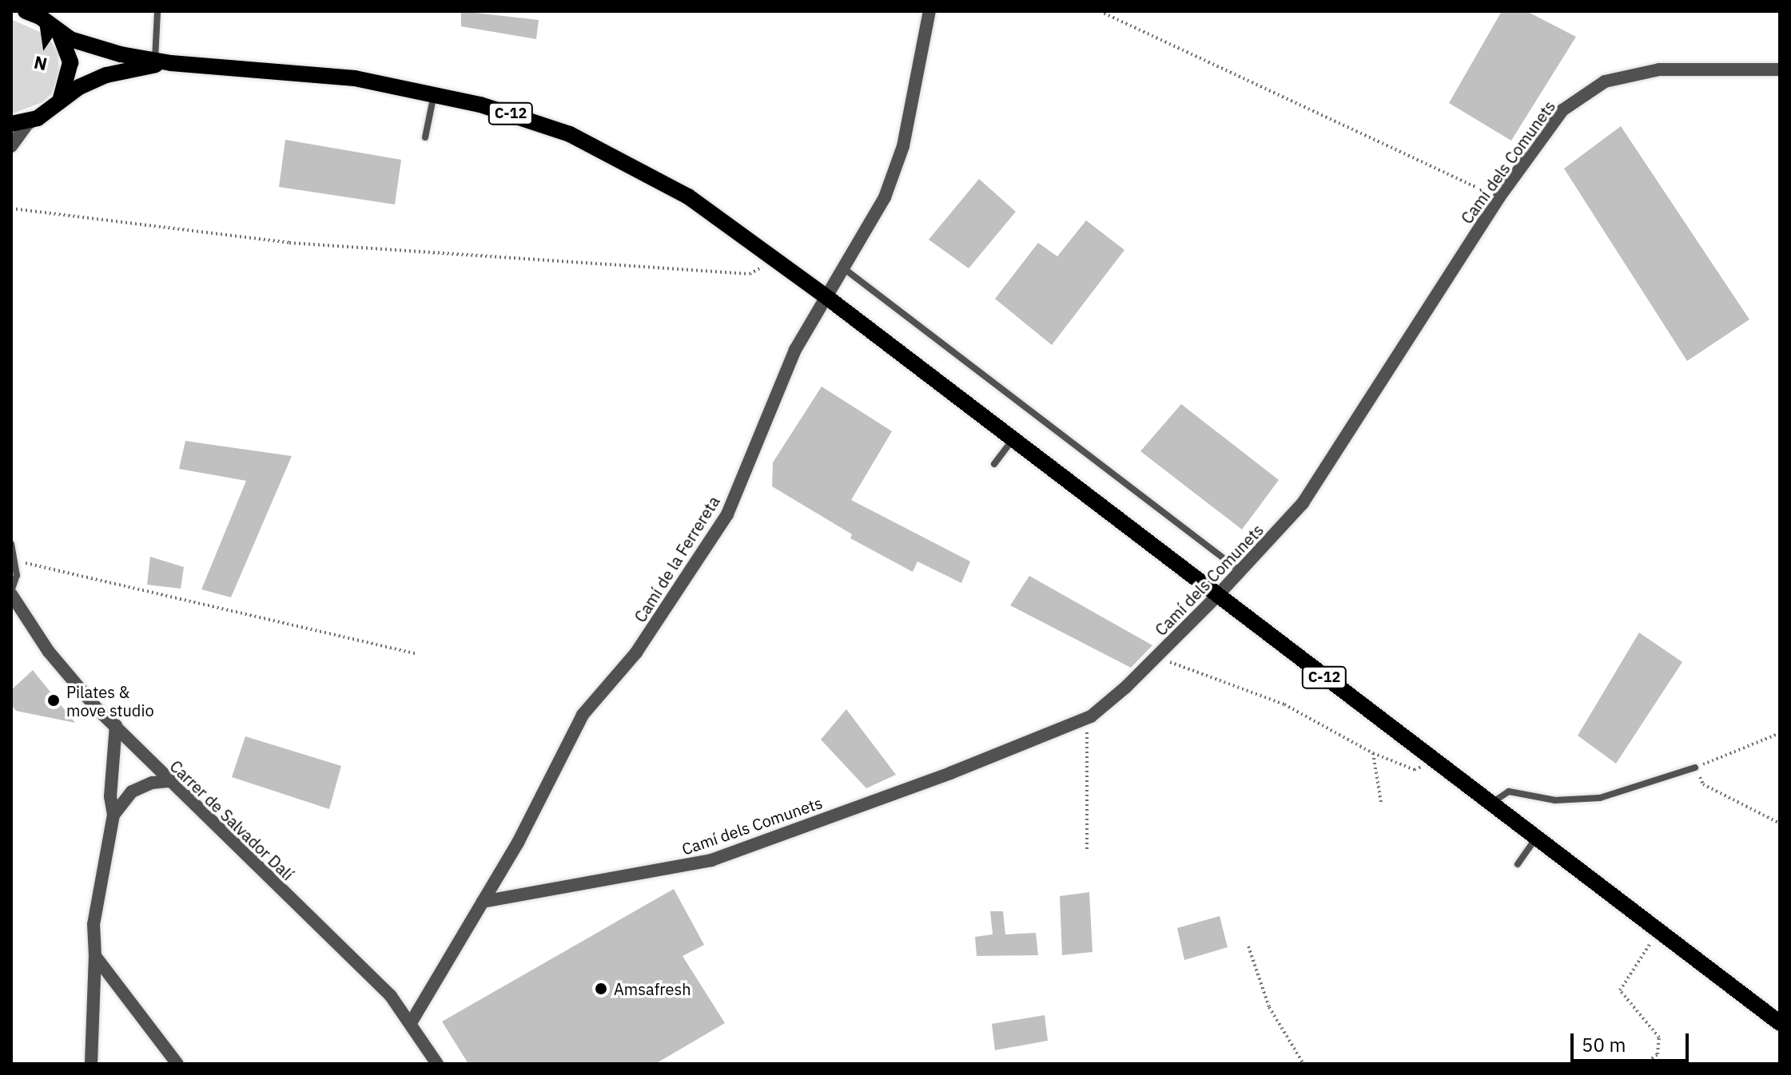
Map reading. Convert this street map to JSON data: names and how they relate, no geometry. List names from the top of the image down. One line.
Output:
{"streets":{"main road":["C-12"],"street":["Camí dels Comunets","Camí de la Ferrereta","Carrer de Salvador Dalí"]},"crossings":[["C-12","Camí dels Comunets"],["C-12","Camí de la Ferrereta"],["Camí dels Comunets","Camí de la Ferrereta"],["Camí de la Ferrereta","Carrer de Salvador Dalí"]],"places":["Pilates & move studio","Amsafresh"],"scale_bar":"50 m","north":"bottom"}
